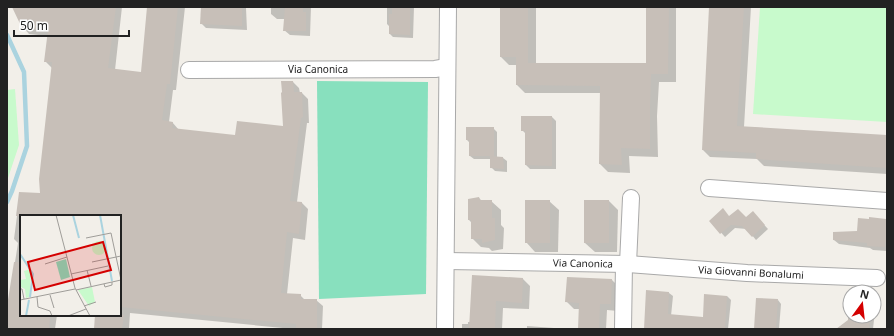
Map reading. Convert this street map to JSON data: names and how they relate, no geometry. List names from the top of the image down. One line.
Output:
{"streets":{"street":["Via Canonica","Via Giovanni Bonalumi"]},"crossings":[["Via Canonica","Via Giovanni Bonalumi"]],"scale_bar":"50 m","north":"top"}
